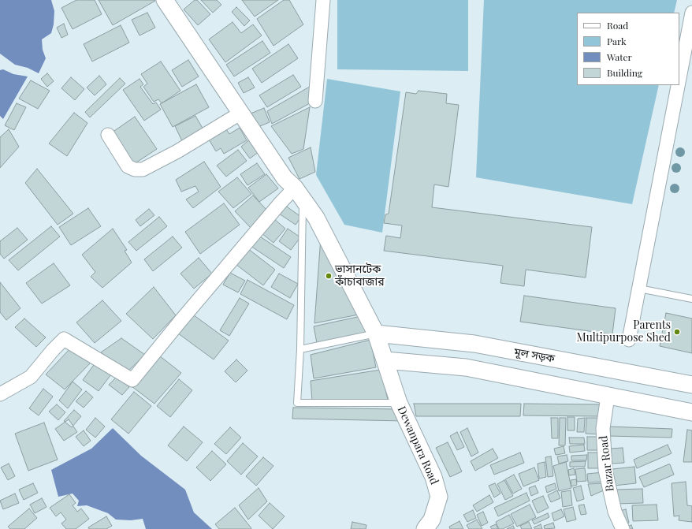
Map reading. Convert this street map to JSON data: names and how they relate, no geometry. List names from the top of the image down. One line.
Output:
{"streets":{"street":["মূল সড়ক","Dewanpara Road","Bazar Road"]},"crossings":[["মূল সড়ক","Dewanpara Road"]],"places":["ভাসানটেক কাঁচাবাজার","Parents Multipurpose Shed"],"legend":["Road","Park","Water","Building"]}
